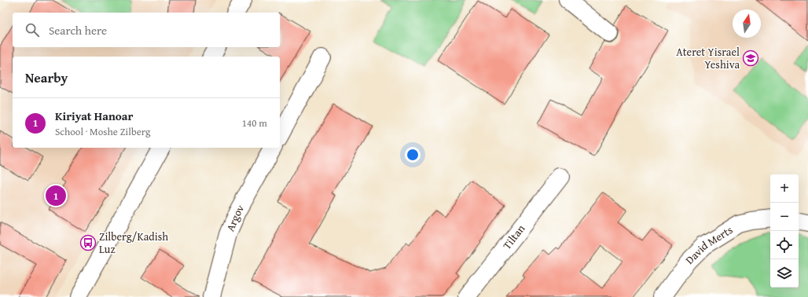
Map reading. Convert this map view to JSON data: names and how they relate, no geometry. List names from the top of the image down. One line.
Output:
{"streets":{"street":["Argov","Tiltan","David Merts"]},"places":{"school or university":["Ateret Yisrael Yeshiva"],"bus stop":["Zilberg/Kadish Luz"]},"north":"top","page":{"search":"Search here","heading":"Nearby","list":[{"mark":"1","name":"Kiriyat Hanoar","note":"School · Moshe Zilberg","value":"140 m"}],"map_buttons":["+","−"],"pins":"1"}}
